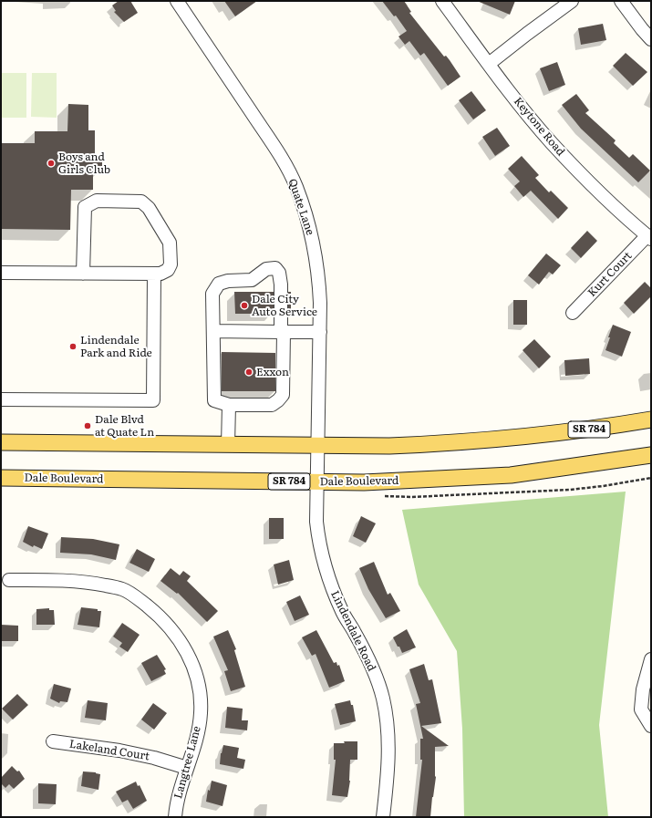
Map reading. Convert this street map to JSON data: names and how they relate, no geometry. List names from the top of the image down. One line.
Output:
{"streets":{"main road":["SR 784","Dale Boulevard"],"street":["Keytone Road","Quate Lane","Kurt Court","Lindendale Road","Lakeland Court","Langtree Lane"]},"crossings":[["Keytone Road","Kurt Court"],["Quate Lane","SR 784"],["Quate Lane","Lindendale Road"],["SR 784","Lindendale Road"],["Dale Boulevard","Lindendale Road"],["Lakeland Court","Langtree Lane"]],"places":["Boys and Girls Club","Dale City Auto Service","Lindendale Park and Ride","Exxon","Dale Blvd at Quate Ln"]}
